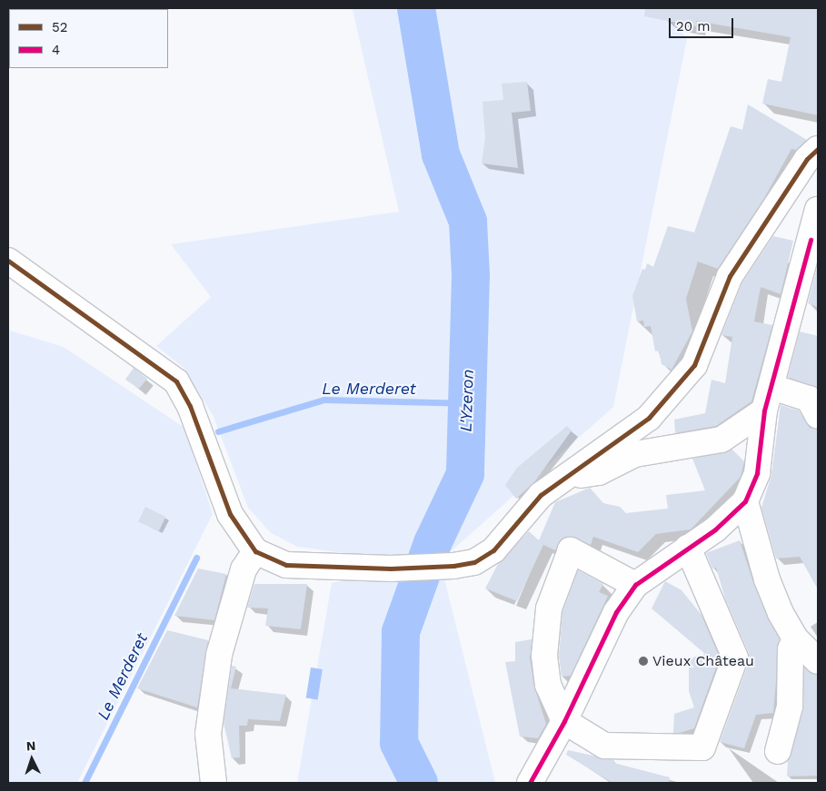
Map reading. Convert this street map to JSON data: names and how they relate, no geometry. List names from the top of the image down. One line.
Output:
{"water":["Le Merderet","L'Yzeron"],"places":["Vieux Château"],"lines":["transit line 52","transit line 4"],"legend":["52","4"],"scale_bar":"20 m","north":"top"}
